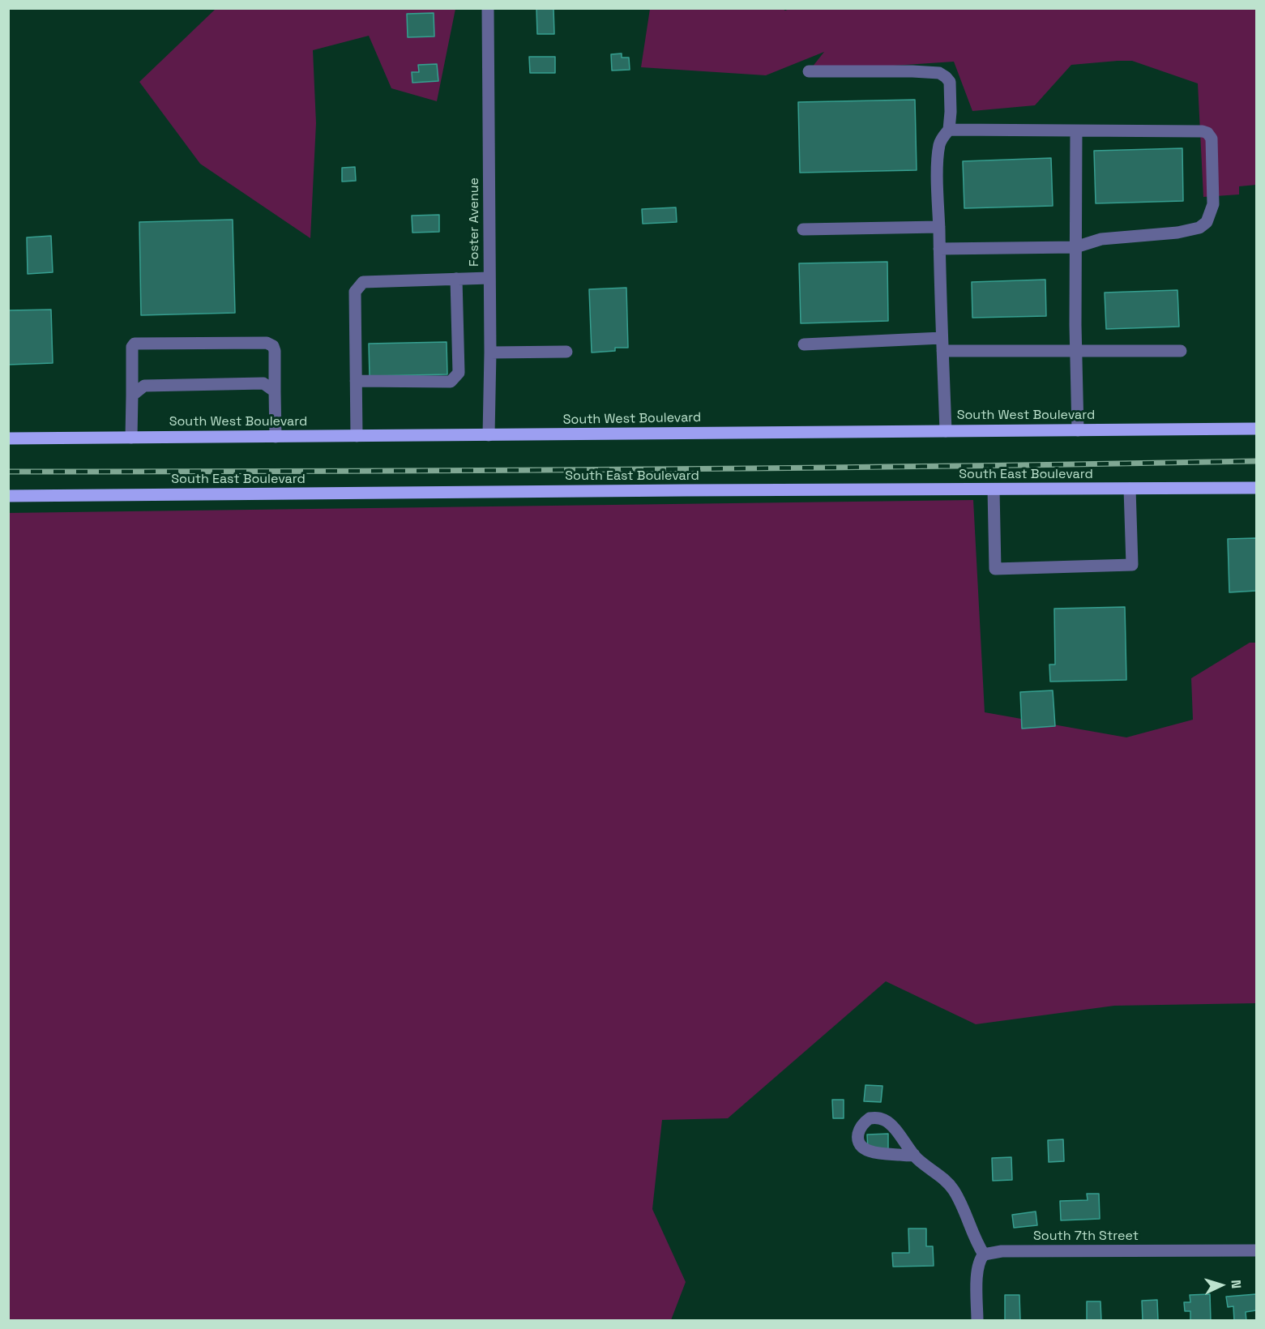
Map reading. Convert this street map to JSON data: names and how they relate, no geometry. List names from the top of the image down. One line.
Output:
{"streets":{"main road":["South West Boulevard","South East Boulevard"],"street":["Foster Avenue","South 7th Street"]},"crossings":[["Foster Avenue","South West Boulevard"]],"north":"right"}
